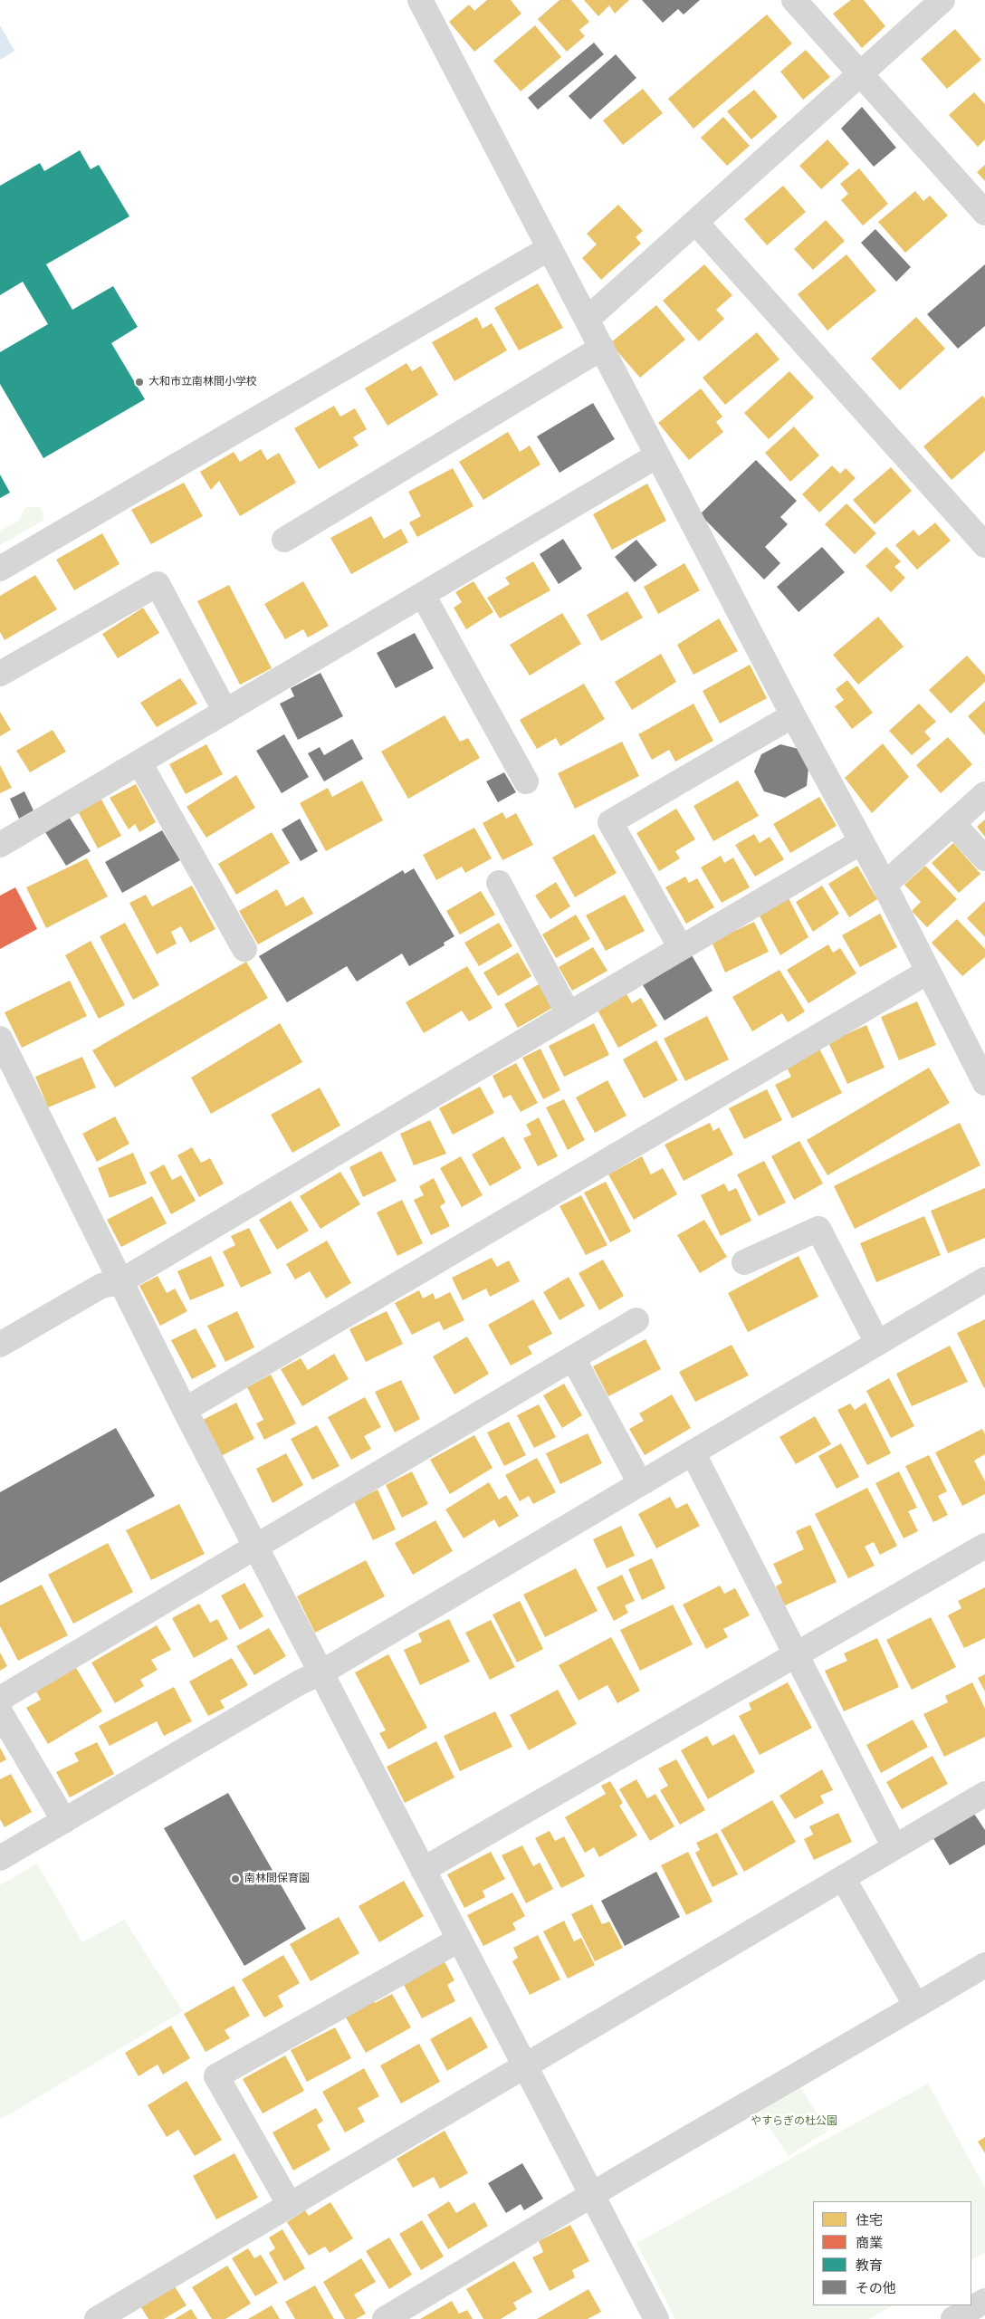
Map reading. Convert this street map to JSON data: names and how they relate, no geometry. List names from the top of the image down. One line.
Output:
{"parks":["やすらぎの杜公園"],"places":["大和市立南林間小学校","南林間保育園"],"legend":["住宅","商業","教育","その他"]}
